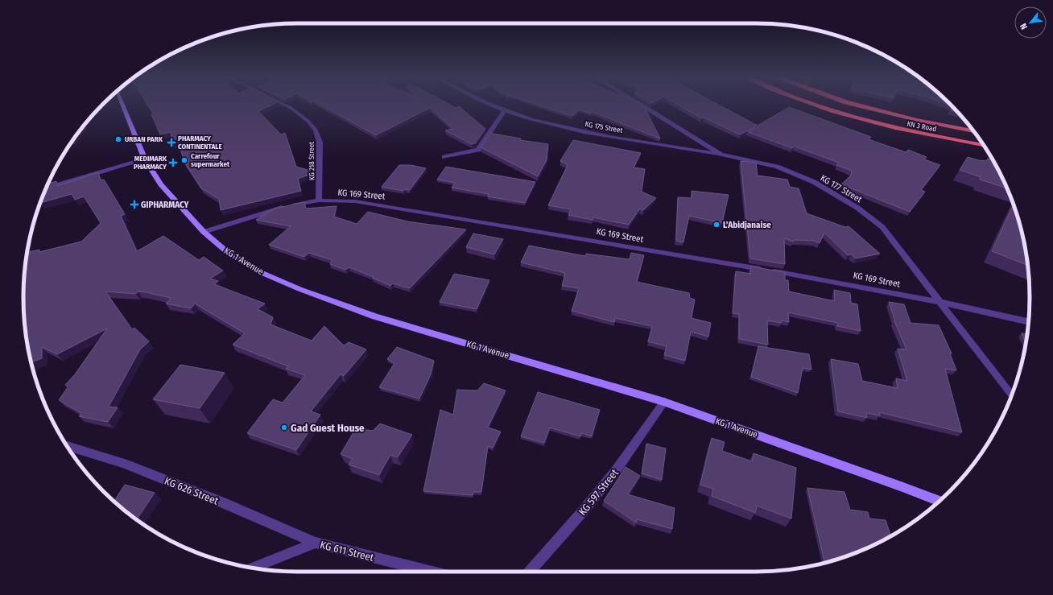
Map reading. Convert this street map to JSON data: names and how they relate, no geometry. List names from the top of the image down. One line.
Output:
{"streets":{"highway":["KN 3 Road"],"street":["KG 175 Street","KG 218 Street","KG 177 Street","KG 169 Street","KG 1 Avenue","KG 626 Street","KG 597 Street","KG 611 Street"]},"crossings":[["KG 175 Street","KG 177 Street"],["KG 218 Street","KG 169 Street"],["KG 177 Street","KG 169 Street"],["KG 169 Street","KG 1 Avenue"],["KG 1 Avenue","KG 597 Street"],["KG 626 Street","KG 611 Street"]],"places":{"other":["URBAN PARK","Carrefour supermarket","L’Abidjanaise","Gad Guest House"],"health":["PHARMACY CONTINENTALE","MEDIMARK PHARMACY","GIPHARMACY"]},"north":"bottom left"}
